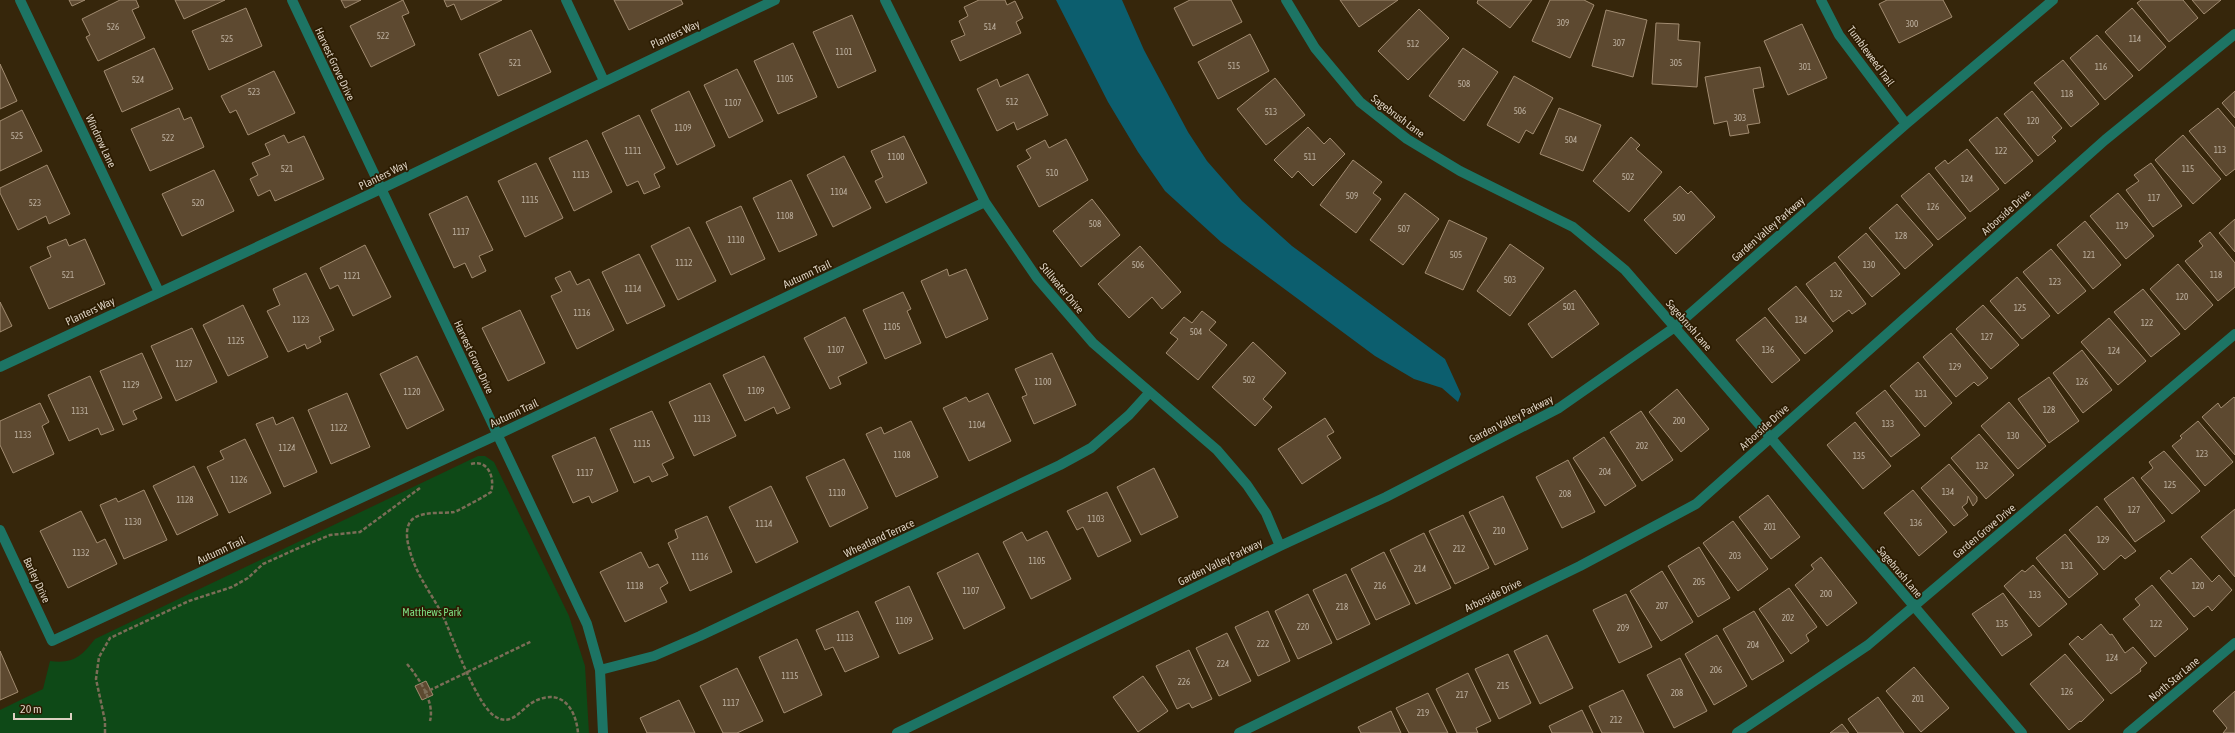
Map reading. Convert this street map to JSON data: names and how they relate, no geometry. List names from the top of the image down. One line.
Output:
{"streets":{"street":["Planters Way","Tumbleweed Trail","Harvest Grove Drive","Sagebrush Lane","Windrow Lane","Arborside Drive","Garden Valley Parkway","Autumn Trail","Stillwater Drive","Garden Grove Drive","Wheatland Terrace","Barley Drive","North Star Lane"]},"crossings":[["Planters Way","Harvest Grove Drive"],["Planters Way","Windrow Lane"],["Tumbleweed Trail","Garden Valley Parkway"],["Harvest Grove Drive","Autumn Trail"],["Harvest Grove Drive","Wheatland Terrace"],["Sagebrush Lane","Arborside Drive"],["Sagebrush Lane","Garden Valley Parkway"],["Sagebrush Lane","Garden Grove Drive"],["Garden Valley Parkway","Stillwater Drive"],["Autumn Trail","Stillwater Drive"],["Autumn Trail","Barley Drive"],["Stillwater Drive","Wheatland Terrace"]],"parks":["Matthews Park"],"house_numbers":["309","300","526","514","522","525","114","307","512","1101","521","305","515","301","116","1105","524","508","523","118","512","1107","506","513","303","120","1109","525","522","504","113","1111","122","1100","511","521","115","510","1113","502","124","1104","509","117","1115","523","520","126","1108","500","508","119","507","1117","128","1110","505","121","1112","506","130","521","118","1121","503","123","1114","132","120","501","125","1116","1123","134","122","1105","504","127","1125","1107","136","124","1127","129","502","1100","126","1129","1109","1120","131","128","1131","1113","200","133","1104","1122","1133","130","1115","202","1124","123","1108","135","132","204","1117","1126","125","134","1110","208","1128","127","1103","1130","136","1114","201","210","129","212","1132","203","1116","1105","131","214","205","1118","216","120","1107","200","133","207","218","202","1109","135","122","220","209","1113","222","204","124","224","206","1115","226","215","126","208","217","201","1117","219","212"],"scale_bar":"20 m"}
